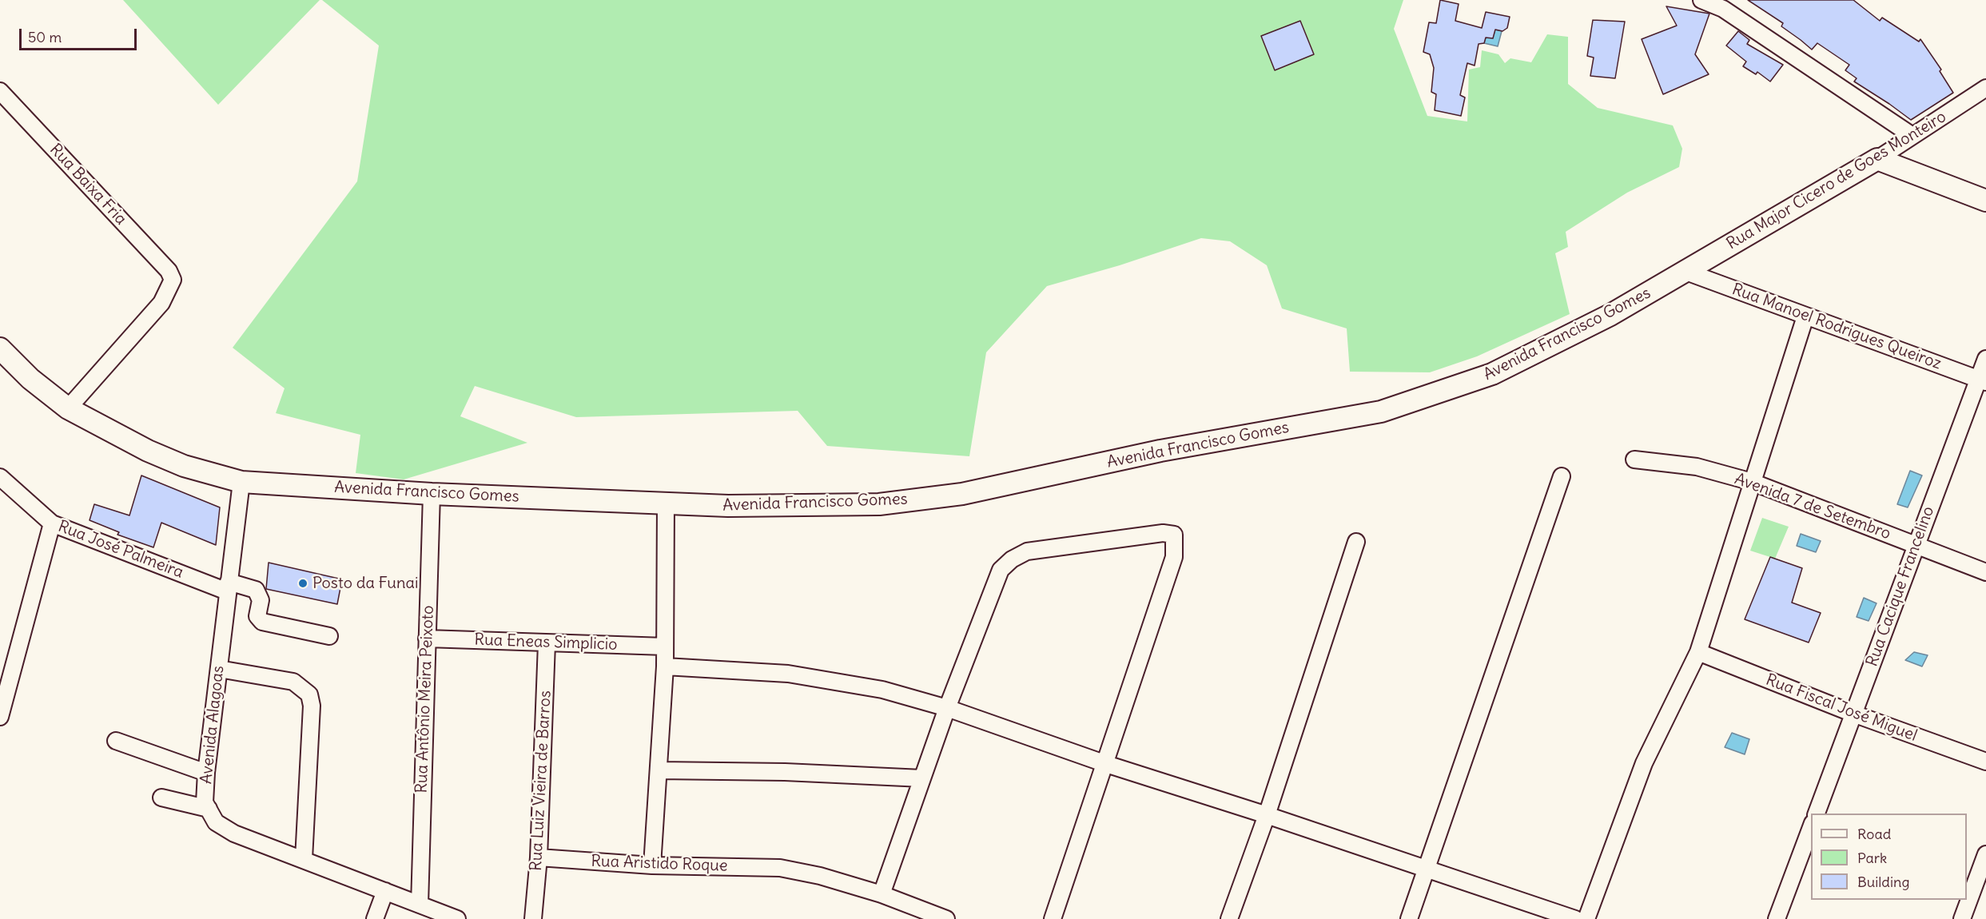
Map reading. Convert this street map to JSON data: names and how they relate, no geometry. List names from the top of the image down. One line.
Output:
{"streets":{"main road":["Rua Major Cicero de Goes Monteiro","Avenida Francisco Gomes"],"street":["Rua Baixa Fria","Rua Manoel Rodrigues Queiroz","Avenida 7 de Setembro","Rua José Palmeira","Rua Cacique Francelino","Rua Eneas Simplicio","Rua Antônio Meira Peixoto","Rua Fiscal José Miguel","Avenida Alagoas","Rua Luiz Vieira de Barros","Rua Aristido Roque"]},"crossings":[["Rua Major Cicero de Goes Monteiro","Rua Manoel Rodrigues Queiroz"],["Rua Major Cicero de Goes Monteiro","Avenida Francisco Gomes"],["Rua Baixa Fria","Avenida Francisco Gomes"],["Rua Manoel Rodrigues Queiroz","Avenida Francisco Gomes"],["Rua Manoel Rodrigues Queiroz","Rua Cacique Francelino"],["Avenida Francisco Gomes","Rua Antônio Meira Peixoto"],["Avenida Francisco Gomes","Avenida Alagoas"],["Avenida 7 de Setembro","Rua Cacique Francelino"],["Rua José Palmeira","Avenida Alagoas"],["Rua Cacique Francelino","Rua Fiscal José Miguel"],["Rua Eneas Simplicio","Rua Antônio Meira Peixoto"],["Rua Eneas Simplicio","Rua Luiz Vieira de Barros"],["Rua Luiz Vieira de Barros","Rua Aristido Roque"]],"places":["Posto da Funai"],"legend":["Road","Park","Building"],"scale_bar":"50 m"}
